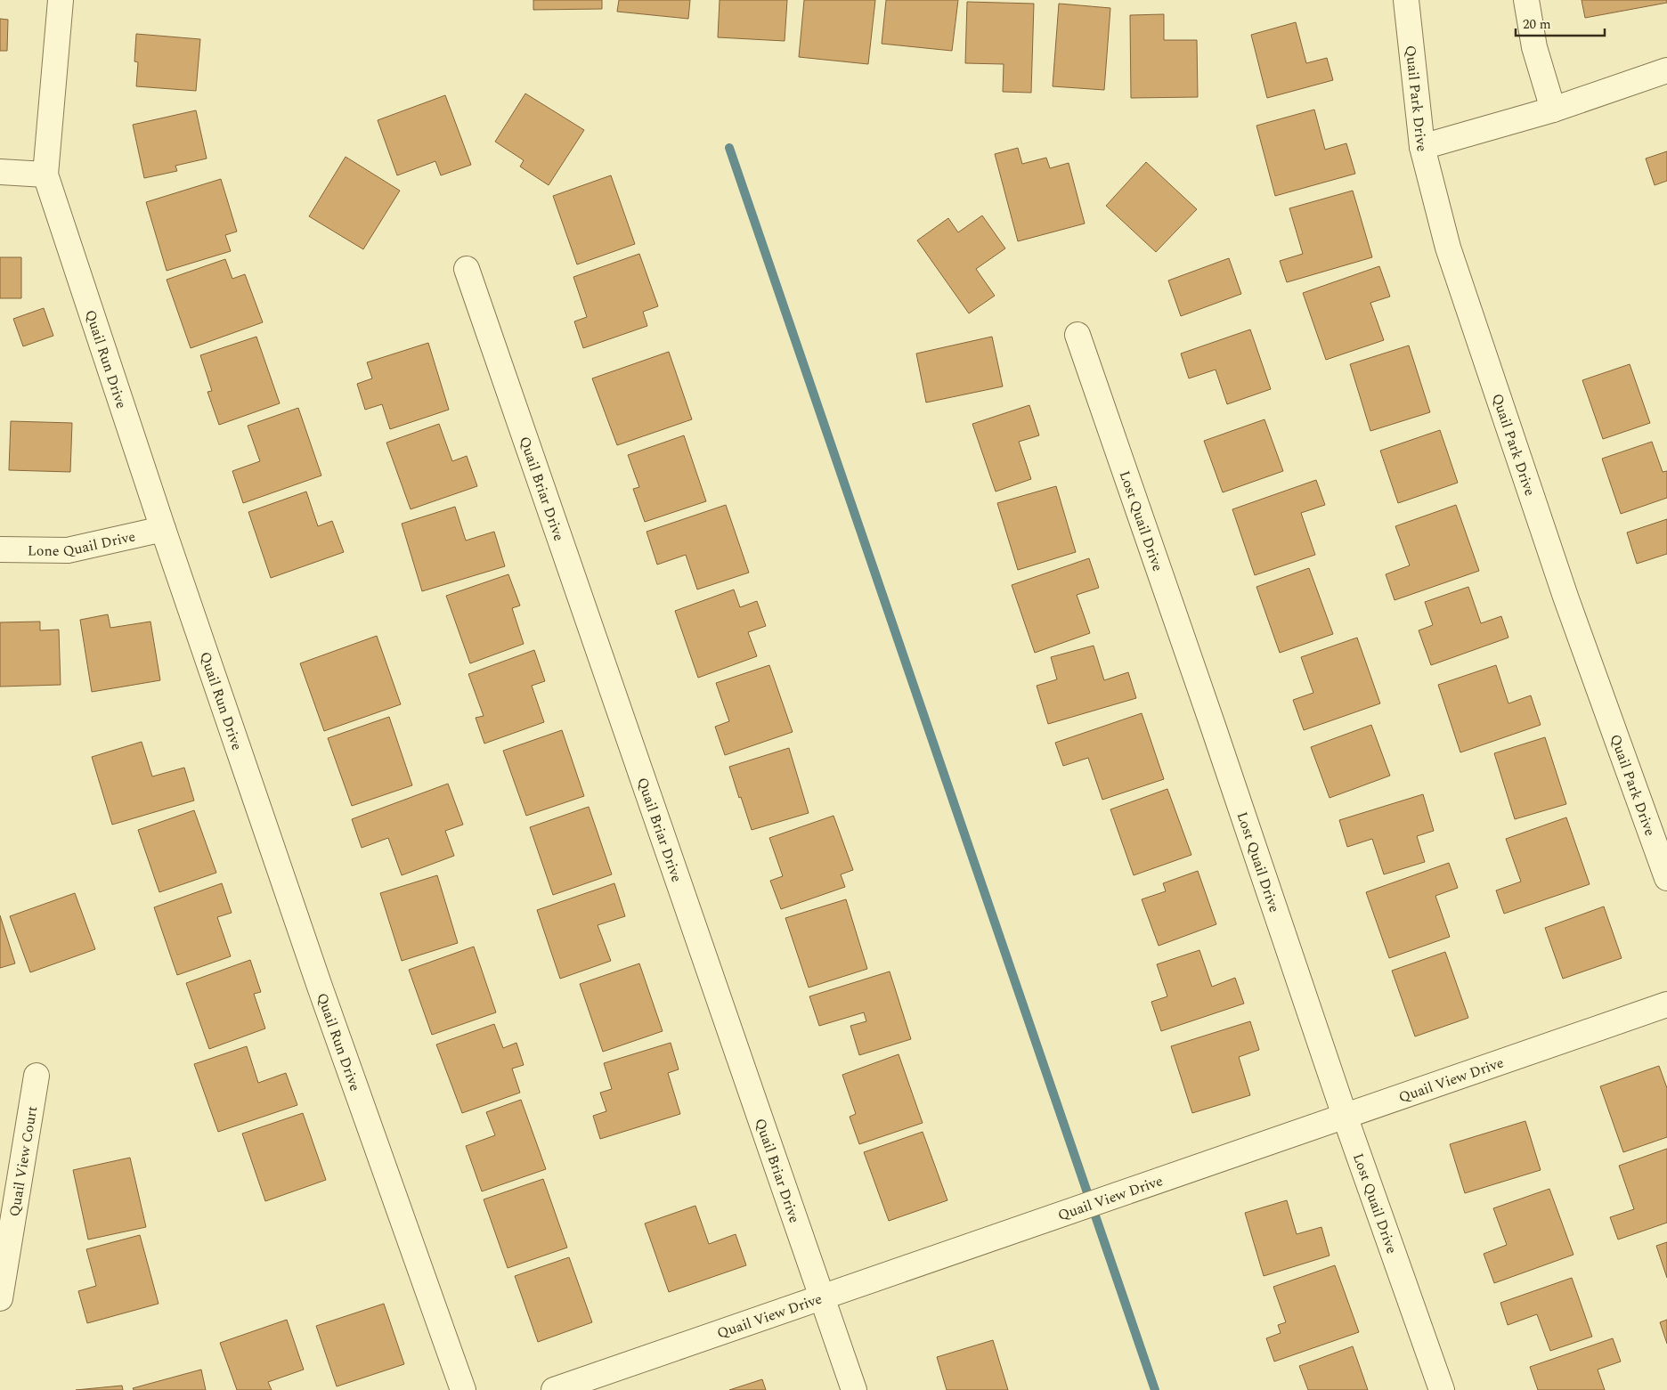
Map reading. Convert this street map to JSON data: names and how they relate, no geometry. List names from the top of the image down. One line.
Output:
{"streets":{"street":["Quail Park Drive","Quail Run Drive","Quail Briar Drive","Lost Quail Drive","Lone Quail Drive","Quail View Drive","Quail View Court"]},"crossings":[["Quail Run Drive","Lone Quail Drive"],["Quail Briar Drive","Quail View Drive"],["Lost Quail Drive","Quail View Drive"]],"scale_bar":"20 m"}
